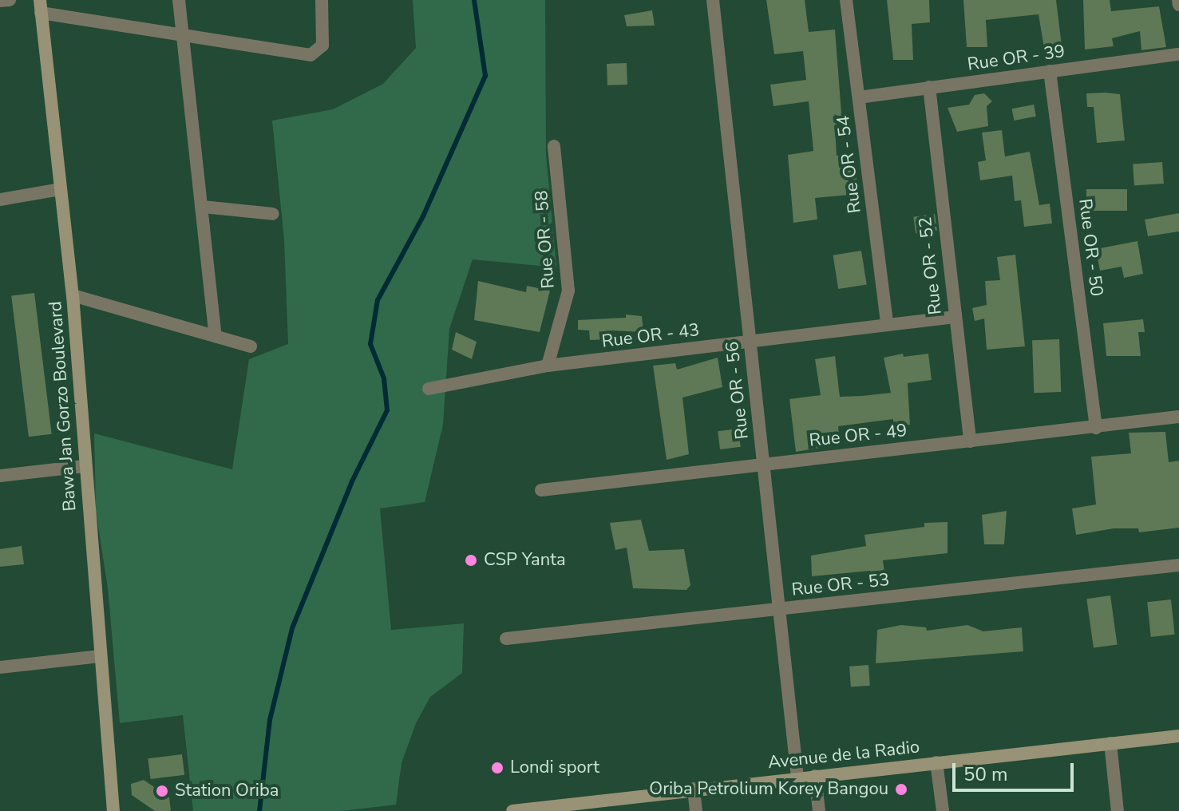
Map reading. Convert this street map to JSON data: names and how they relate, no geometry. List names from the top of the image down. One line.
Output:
{"streets":{"main road":["Bawa Jan Gorzo Boulevard","Avenue de la Radio"],"street":["Rue OR - 39","Rue OR - 54","Rue OR - 58","Rue OR - 50","Rue OR - 52","Rue OR - 43","Rue OR - 56","Rue OR - 49","Rue OR - 53"]},"crossings":[["Rue OR - 39","Rue OR - 54"],["Rue OR - 39","Rue OR - 50"],["Rue OR - 39","Rue OR - 52"],["Rue OR - 54","Rue OR - 43"],["Rue OR - 58","Rue OR - 43"],["Rue OR - 50","Rue OR - 49"],["Rue OR - 52","Rue OR - 43"],["Rue OR - 52","Rue OR - 49"],["Rue OR - 43","Rue OR - 56"],["Rue OR - 56","Rue OR - 49"],["Rue OR - 56","Rue OR - 53"],["Rue OR - 56","Avenue de la Radio"]],"places":["CSP Yanta","Londi sport","Oriba Petrolium Korey Bangou","Station Oriba"],"scale_bar":"50 m"}
